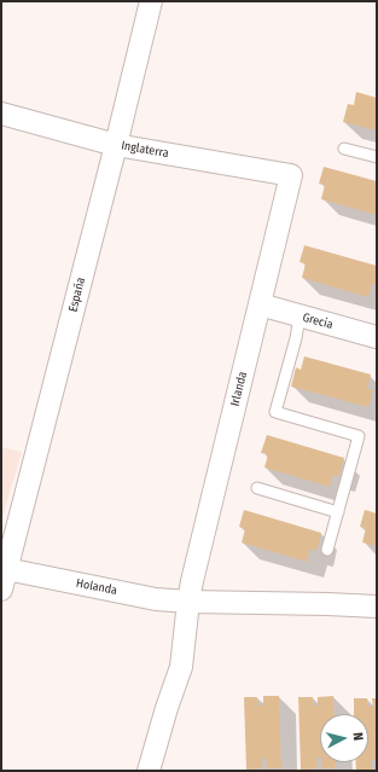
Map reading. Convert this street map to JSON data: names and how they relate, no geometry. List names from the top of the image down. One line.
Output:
{"streets":{"street":["Inglaterra","España","Grecia","Irlanda","Holanda"]},"crossings":[["Inglaterra","España"],["Inglaterra","Irlanda"],["España","Holanda"],["Grecia","Irlanda"],["Irlanda","Holanda"]],"north":"right"}
